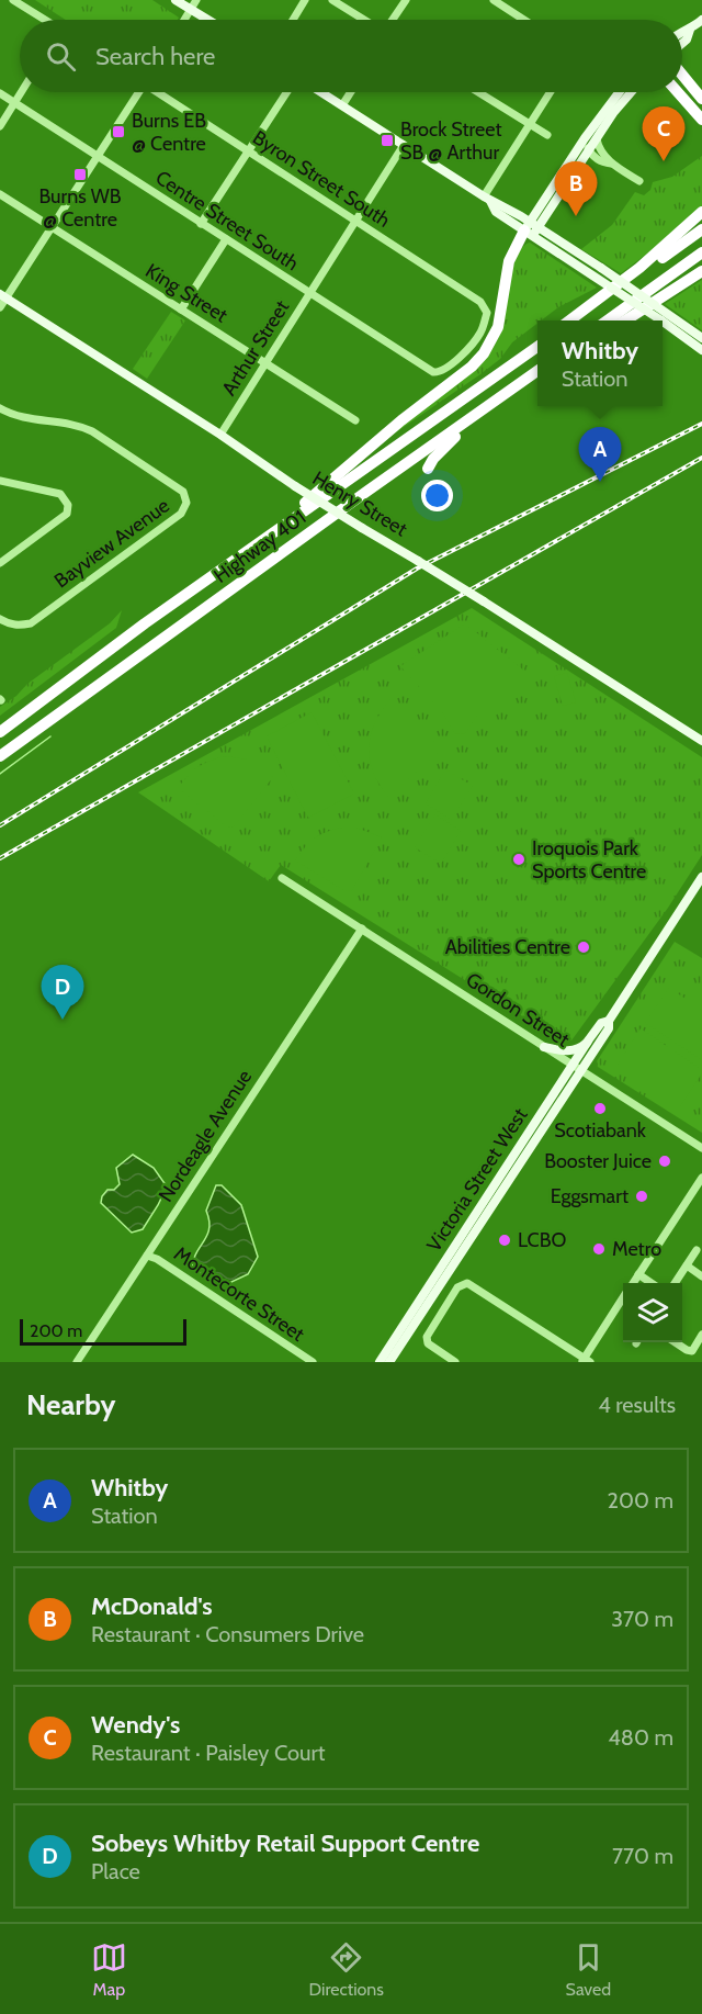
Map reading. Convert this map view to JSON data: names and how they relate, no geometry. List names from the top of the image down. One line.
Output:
{"streets":{"highway":["Highway 401"],"main road":["Henry Street","Victoria Street West"],"street":["Byron Street South","Centre Street South","King Street","Arthur Street","Bayview Avenue","Gordon Street","Nordeagle Avenue","Montecorte Street"]},"crossings":[["Byron Street South","Centre Street South"],["Byron Street South","Arthur Street"],["Centre Street South","Arthur Street"],["King Street","Arthur Street"],["Arthur Street","Henry Street"],["Gordon Street","Nordeagle Avenue"],["Gordon Street","Victoria Street West"],["Nordeagle Avenue","Montecorte Street"]],"places":{"transit":["Burns EB @ Centre","Brock Street SB @ Arthur","Burns WB @ Centre"],"other":["Iroquois Park Sports Centre","Abilities Centre","Scotiabank","Booster Juice","Eggsmart","LCBO","Metro"]},"scale_bar":"200 m","page":{"search":"Search here","pins":["C","B","A","D"],"popup":["Whitby","Station"],"scale":"200 m","heading":["Nearby","4 results"],"list":[{"mark":"A","name":"Whitby","note":"Station","value":"200 m"},{"mark":"B","name":"McDonald's","note":"Restaurant · Consumers Drive","value":"370 m"},{"mark":"C","name":"Wendy's","note":"Restaurant · Paisley Court","value":"480 m"},{"mark":"D","name":"Sobeys Whitby Retail Support Centre","note":"Place","value":"770 m"}],"nav":["Map","Directions","Saved"]}}
